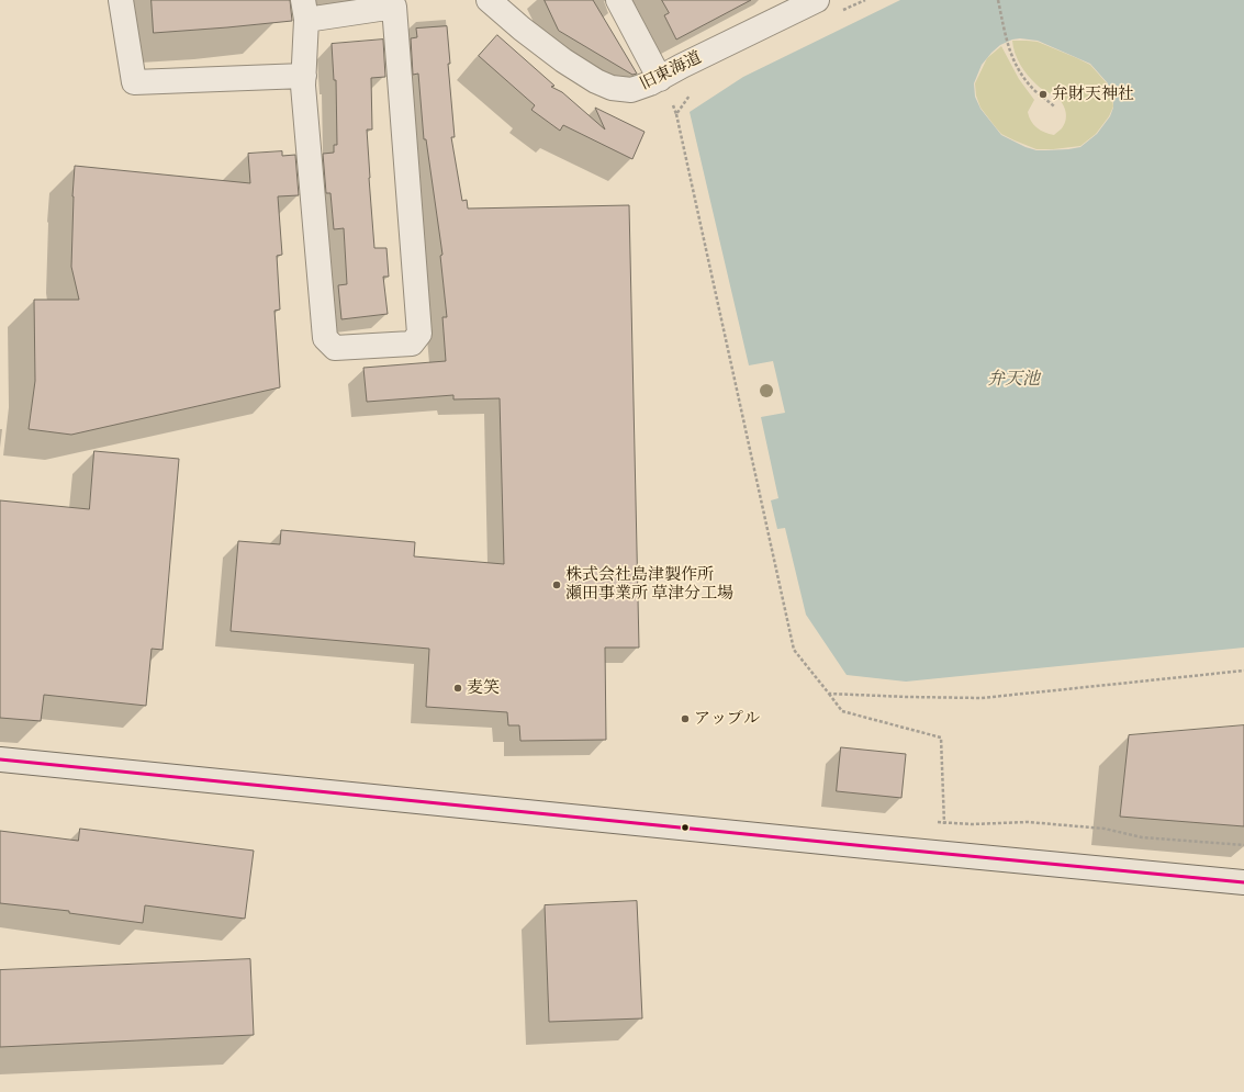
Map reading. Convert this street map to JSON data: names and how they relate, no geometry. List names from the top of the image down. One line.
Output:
{"streets":{"street":["旧東海道"]},"water":["弁天池"],"places":["弁財天神社","株式会社島津製作所 瀬田事業所 草津分工場","麦笑","アップル"]}
